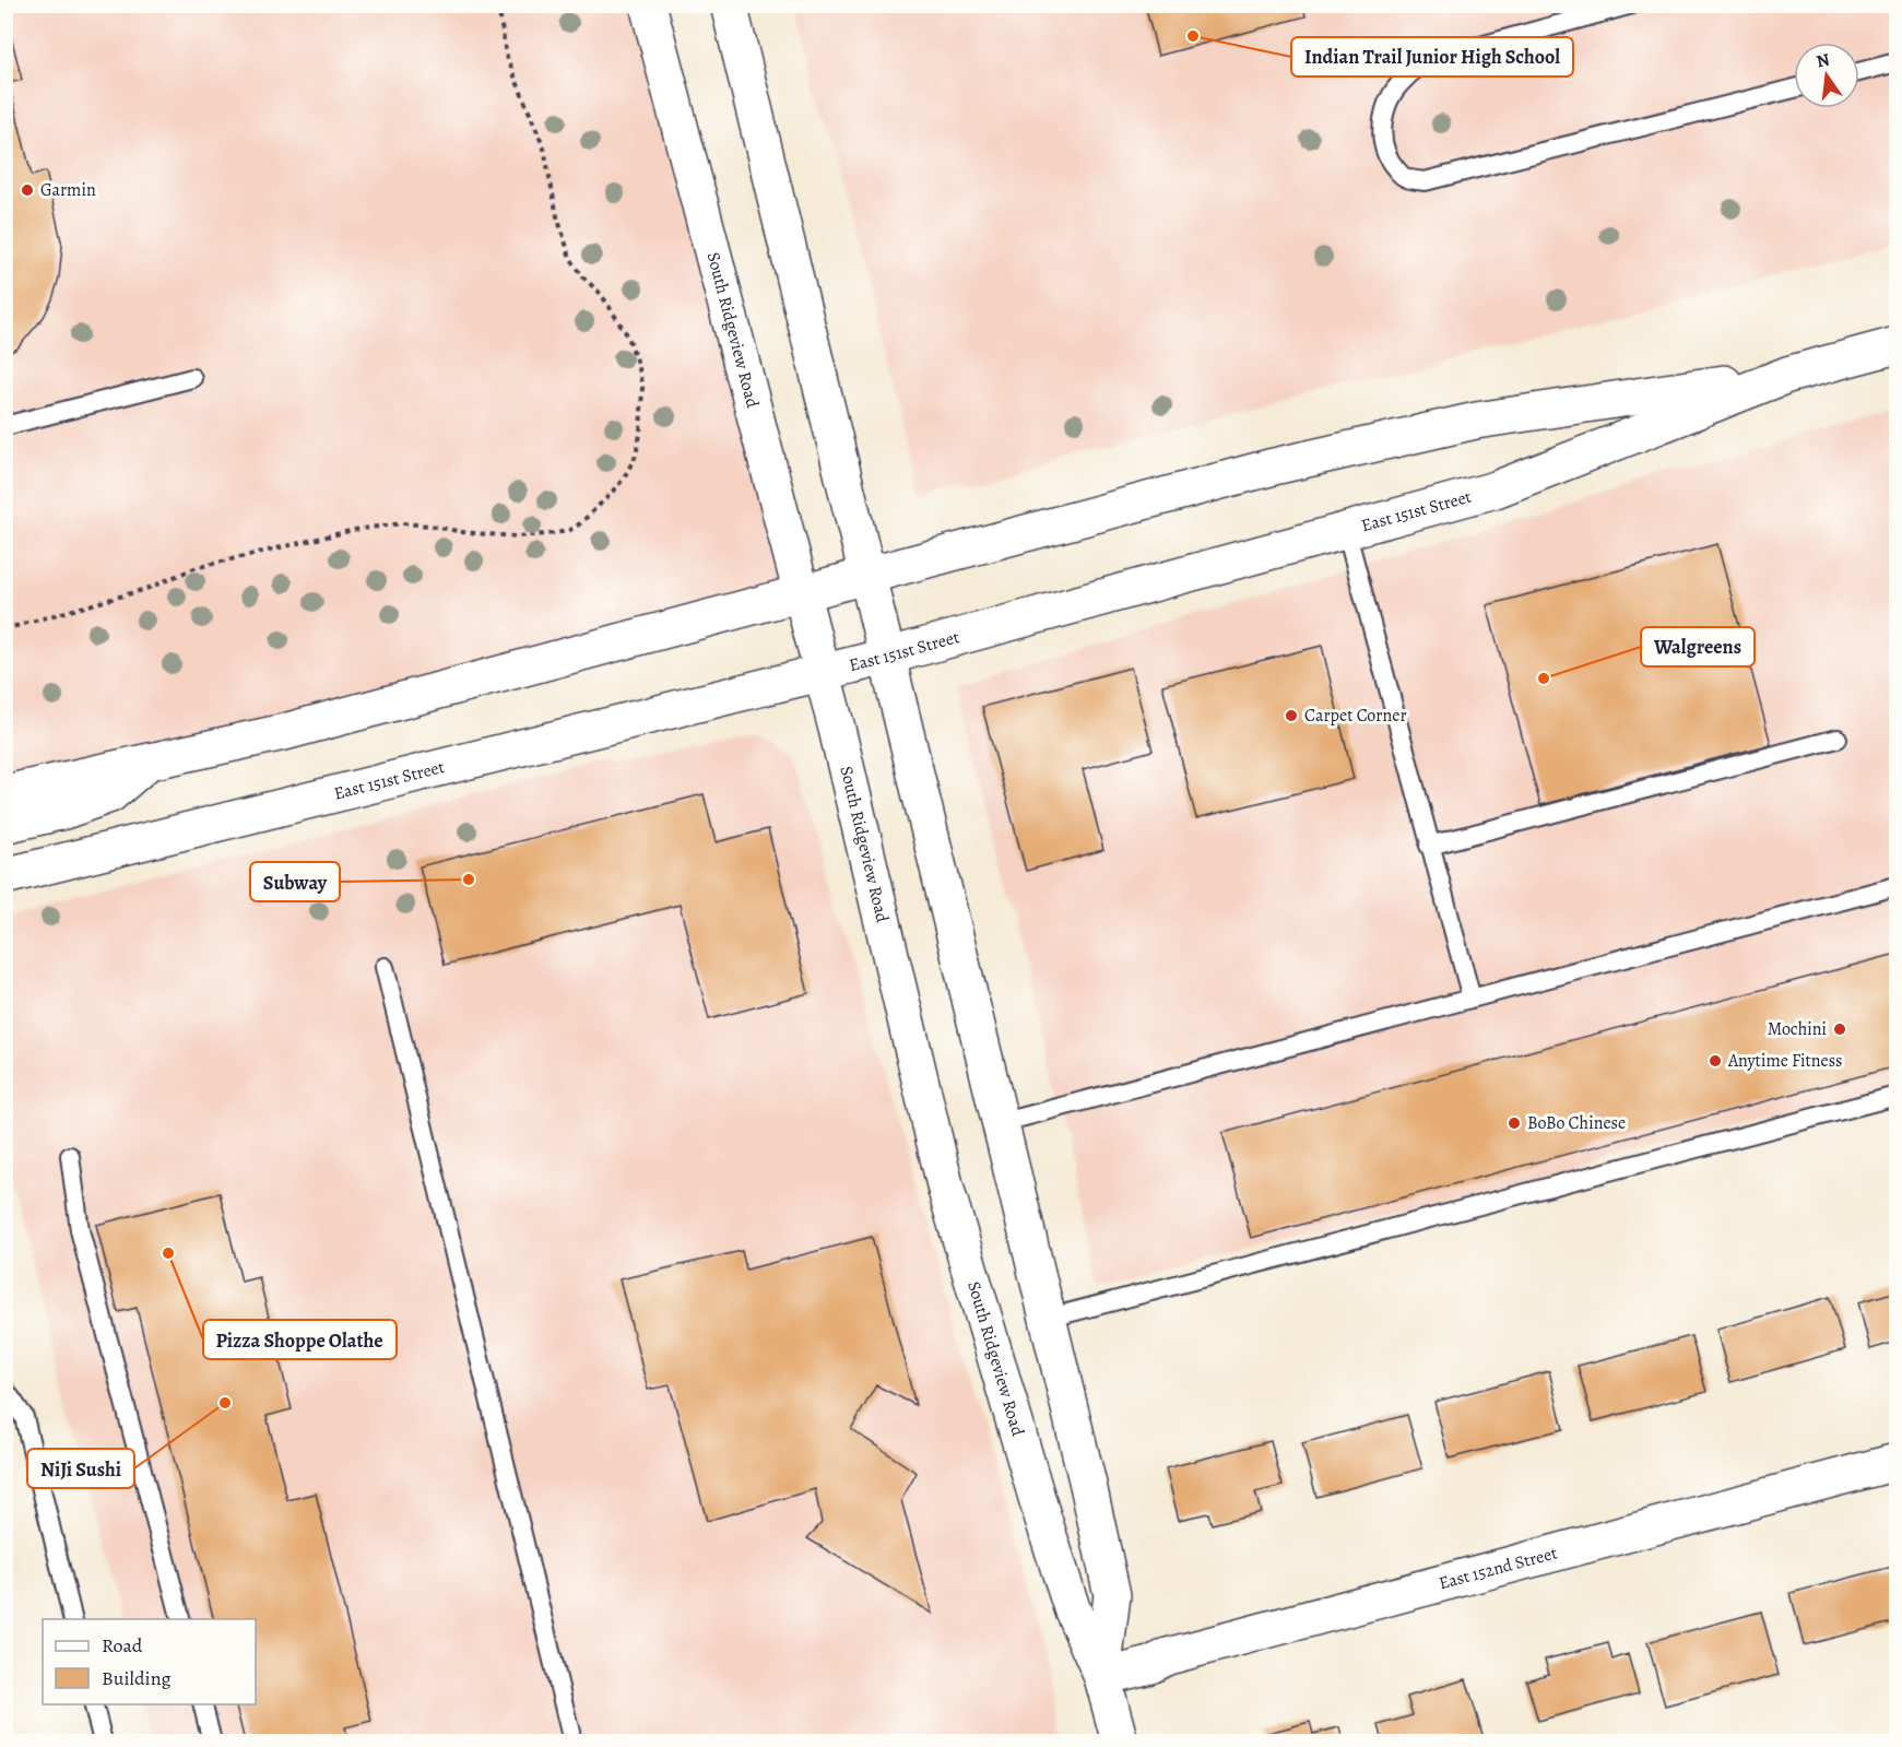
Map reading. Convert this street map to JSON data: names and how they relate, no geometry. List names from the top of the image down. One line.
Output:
{"streets":{"main road":["South Ridgeview Road","East 151st Street","East 152nd Street"]},"crossings":[["South Ridgeview Road","East 151st Street"],["South Ridgeview Road","East 152nd Street"]],"places":["Indian Trail Junior High School","Garmin","Walgreens","Carpet Corner","Subway","Mochini","Anytime Fitness","BoBo Chinese","Pizza Shoppe Olathe","NiJi Sushi"],"legend":["Road","Building"],"north":"top"}
